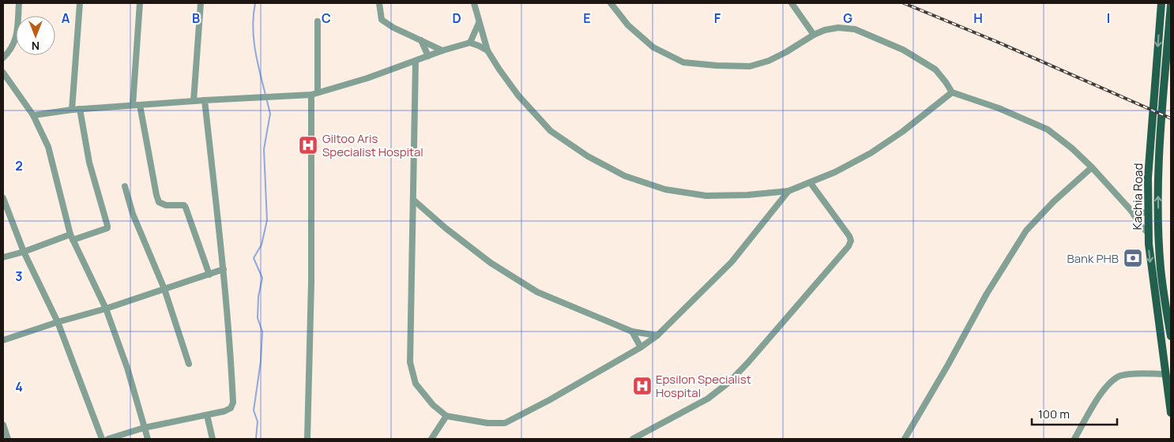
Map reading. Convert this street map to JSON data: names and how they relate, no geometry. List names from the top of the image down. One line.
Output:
{"streets":{"main road":["Kachia Road"]},"places":{"hospital":["Giltoo Aris Specialist Hospital","Epsilon Specialist Hospital"],"bank":["Bank PHB"]},"scale_bar":"100 m","north":"bottom","grid":{"columns":["A","B","C","D","E","F","G","H","I"],"rows":["2","3","4"]}}
